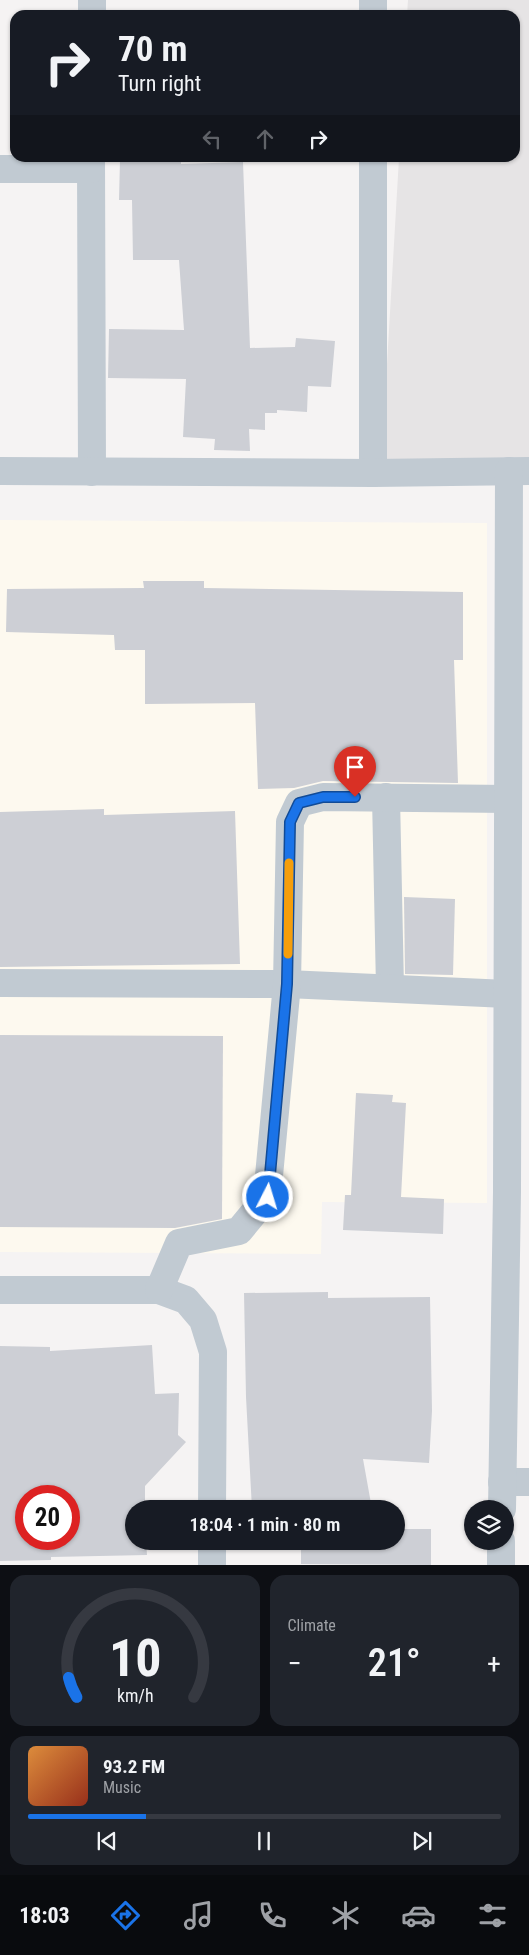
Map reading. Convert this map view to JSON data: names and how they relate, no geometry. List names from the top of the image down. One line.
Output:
{"page":{"turn":["70 m","Turn right"],"limit":"20","trip":"18:04 · 1 min · 80 m","tile":"Climate","heat":["−","21°","+"],"song":["93.2 FM","Music"],"tabs":"18:03","gauge":["10","km/h"]}}
